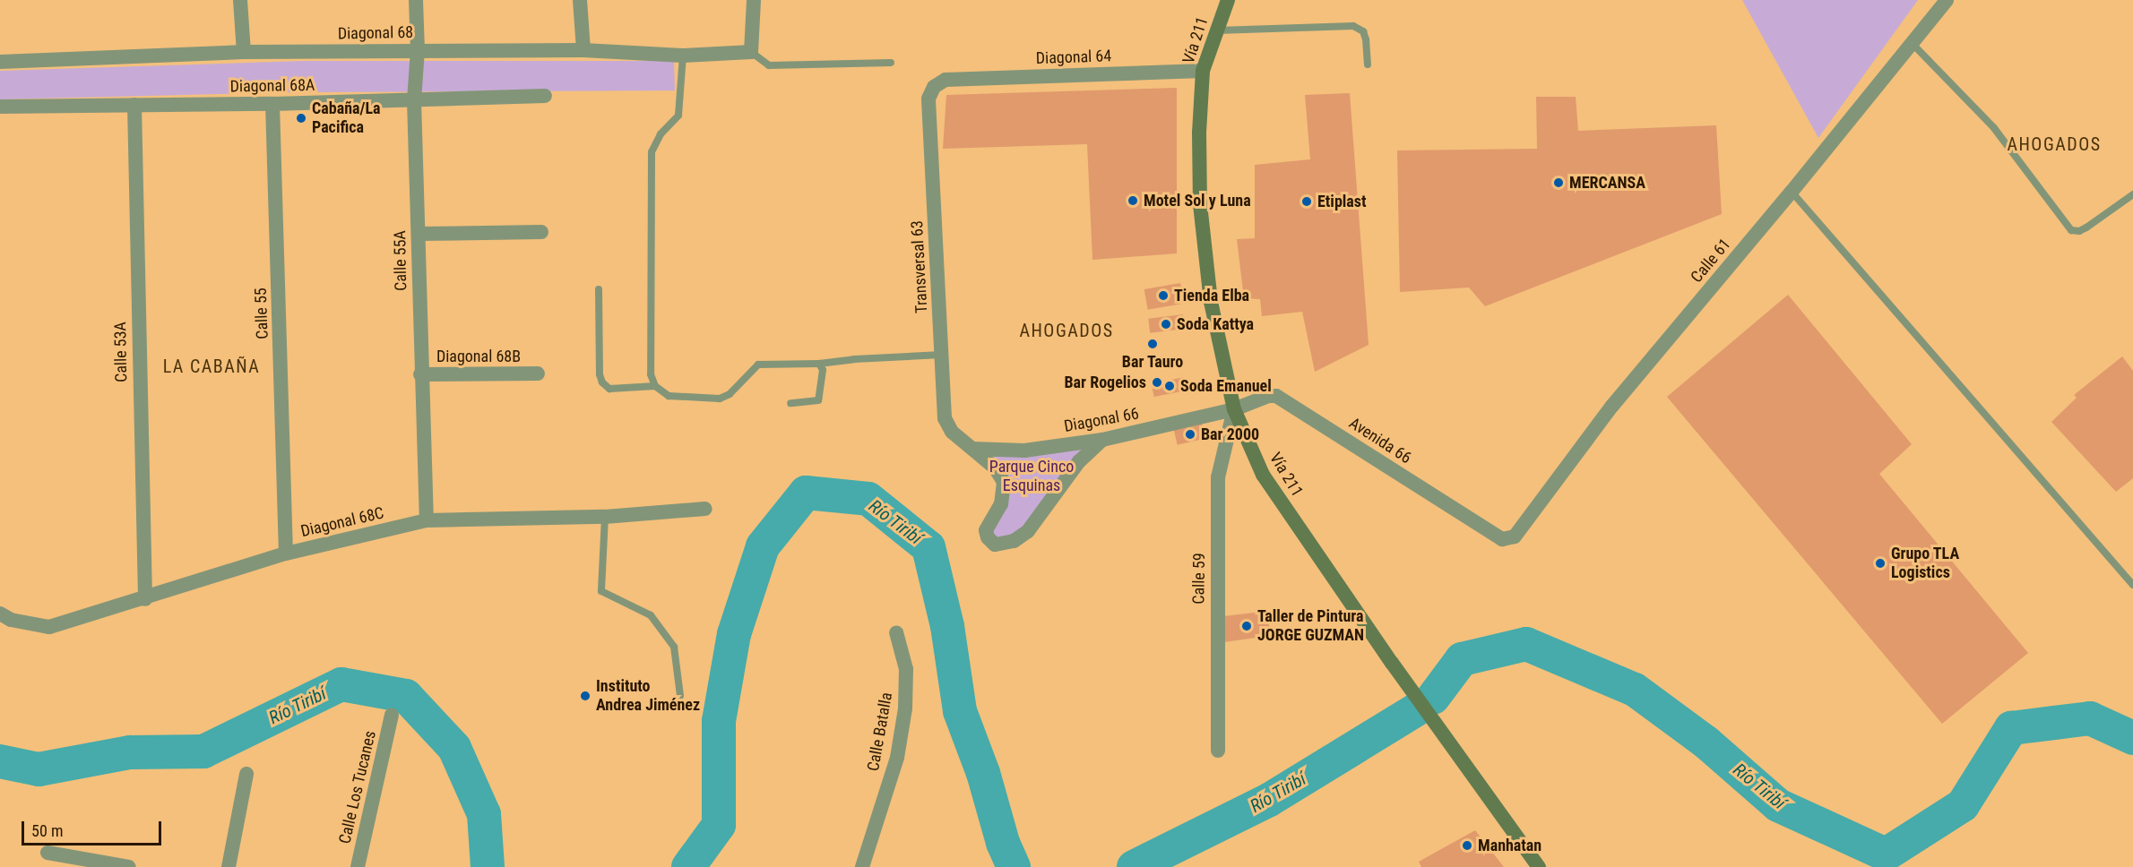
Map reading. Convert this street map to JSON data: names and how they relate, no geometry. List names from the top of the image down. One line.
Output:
{"streets":{"main road":["Vía 211"],"street":["Diagonal 68","Diagonal 64","Diagonal 68A","Calle 55A","Calle 61","Transversal 63","Calle 55","Calle 53A","Diagonal 68B","Diagonal 66","Avenida 66","Diagonal 68C","Calle 59","Calle Batalla","Calle Los Tucanes"]},"crossings":[["Diagonal 68","Calle 55A"],["Vía 211","Diagonal 64"],["Vía 211","Diagonal 66"],["Vía 211","Avenida 66"],["Vía 211","Calle 59"],["Diagonal 64","Transversal 63"],["Diagonal 68A","Calle 55A"],["Diagonal 68A","Calle 55"],["Diagonal 68A","Calle 53A"],["Calle 55A","Diagonal 68B"],["Calle 55A","Diagonal 68C"],["Calle 61","Avenida 66"],["Transversal 63","Diagonal 66"],["Calle 55","Diagonal 68C"],["Calle 53A","Diagonal 68C"],["Diagonal 66","Avenida 66"],["Diagonal 66","Calle 59"],["Avenida 66","Calle 59"]],"districts":["AHOGADOS","AHOGADOS","LA CABAÑA"],"water":["Río Tiribí"],"parks":["Parque Cinco Esquinas"],"places":["Cabaña/La Pacifica","MERCANSA","Motel Sol y Luna","Etiplast","Tienda Elba","Soda Kattya","Bar Tauro","Bar Rogelios","Soda Emanuel","Bar 2000","Grupo TLA Logistics","Taller de Pintura JORGE GUZMAN","Instituto Andrea Jiménez","Manhatan"],"scale_bar":"50 m"}
